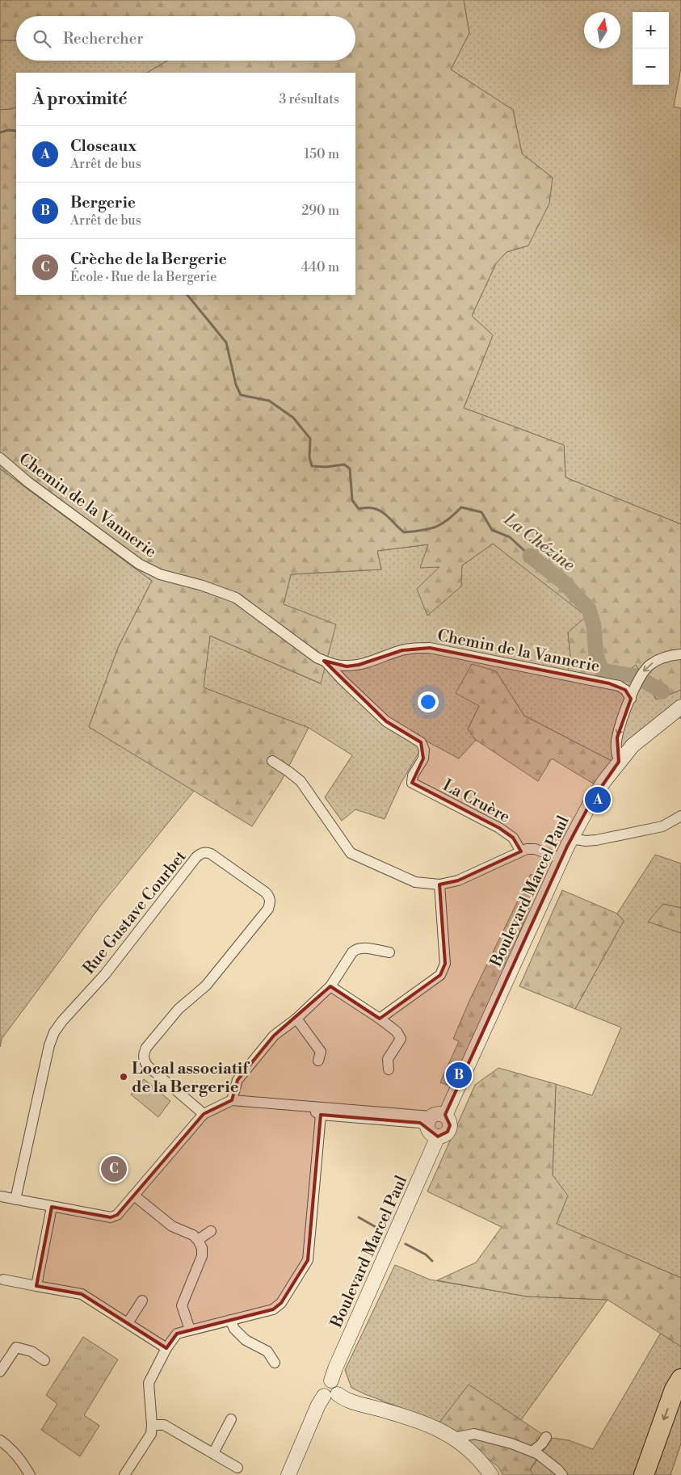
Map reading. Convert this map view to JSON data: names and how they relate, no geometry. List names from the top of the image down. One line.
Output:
{"streets":{"street":["Chemin de la Vannerie","La Cruère","Boulevard Marcel Paul","Rue Gustave Courbet"]},"crossings":[["Chemin de la Vannerie","La Cruère"]],"water":["La Chézine"],"places":["Local associatif de la Bergerie"],"north":"top","page":{"map_buttons":["+","−"],"search":"Rechercher","heading":["À proximité","3 résultats"],"list":[{"mark":"A","name":"Closeaux","note":"Arrêt de bus","value":"150 m"},{"mark":"B","name":"Bergerie","note":"Arrêt de bus","value":"290 m"},{"mark":"C","name":"Crèche de la Bergerie","note":"École · Rue de la Bergerie","value":"440 m"}],"pins":["A","B","C"]}}
